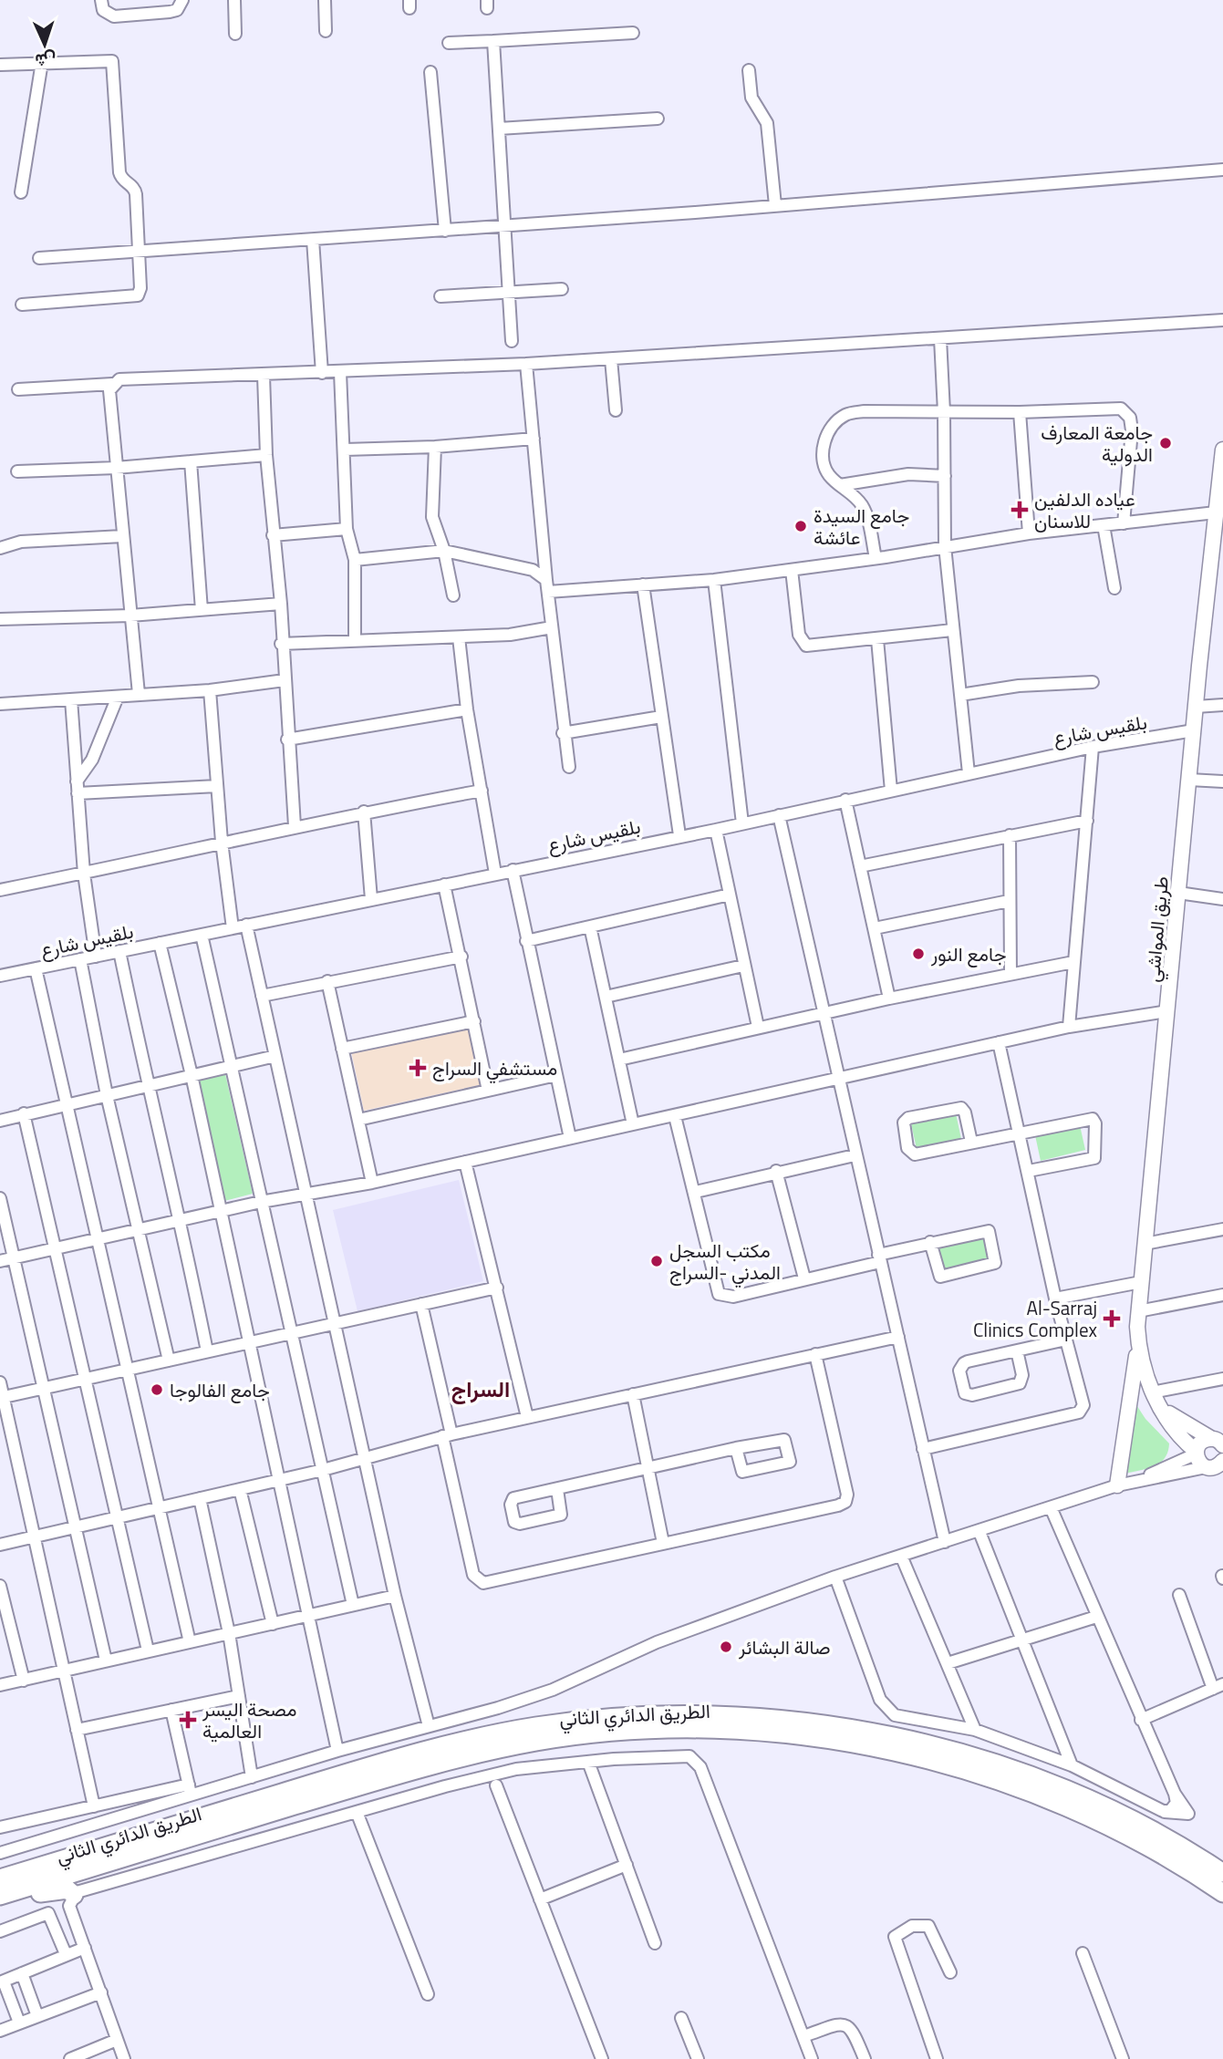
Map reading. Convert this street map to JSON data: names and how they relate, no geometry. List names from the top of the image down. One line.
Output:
{"streets":{"highway":["الطريق الدائري الثاني"],"main road":["طريق المواشي"],"street":["بلقيس شارع"]},"crossings":[["بلقيس شارع","طريق المواشي"]],"districts":["السراج"],"places":{"other":["جامعة المعارف الدولية","جامع السيدة عائشة","جامع النور","مكتب السجل المدني -السراج","جامع الفالوجا","صالة البشائر"],"health":["عياده الدلفين للاسنان","مستشفي السراج","Al-Sarraj Clinics Complex","مصحة اليسر العالمية"]},"north":"bottom"}
